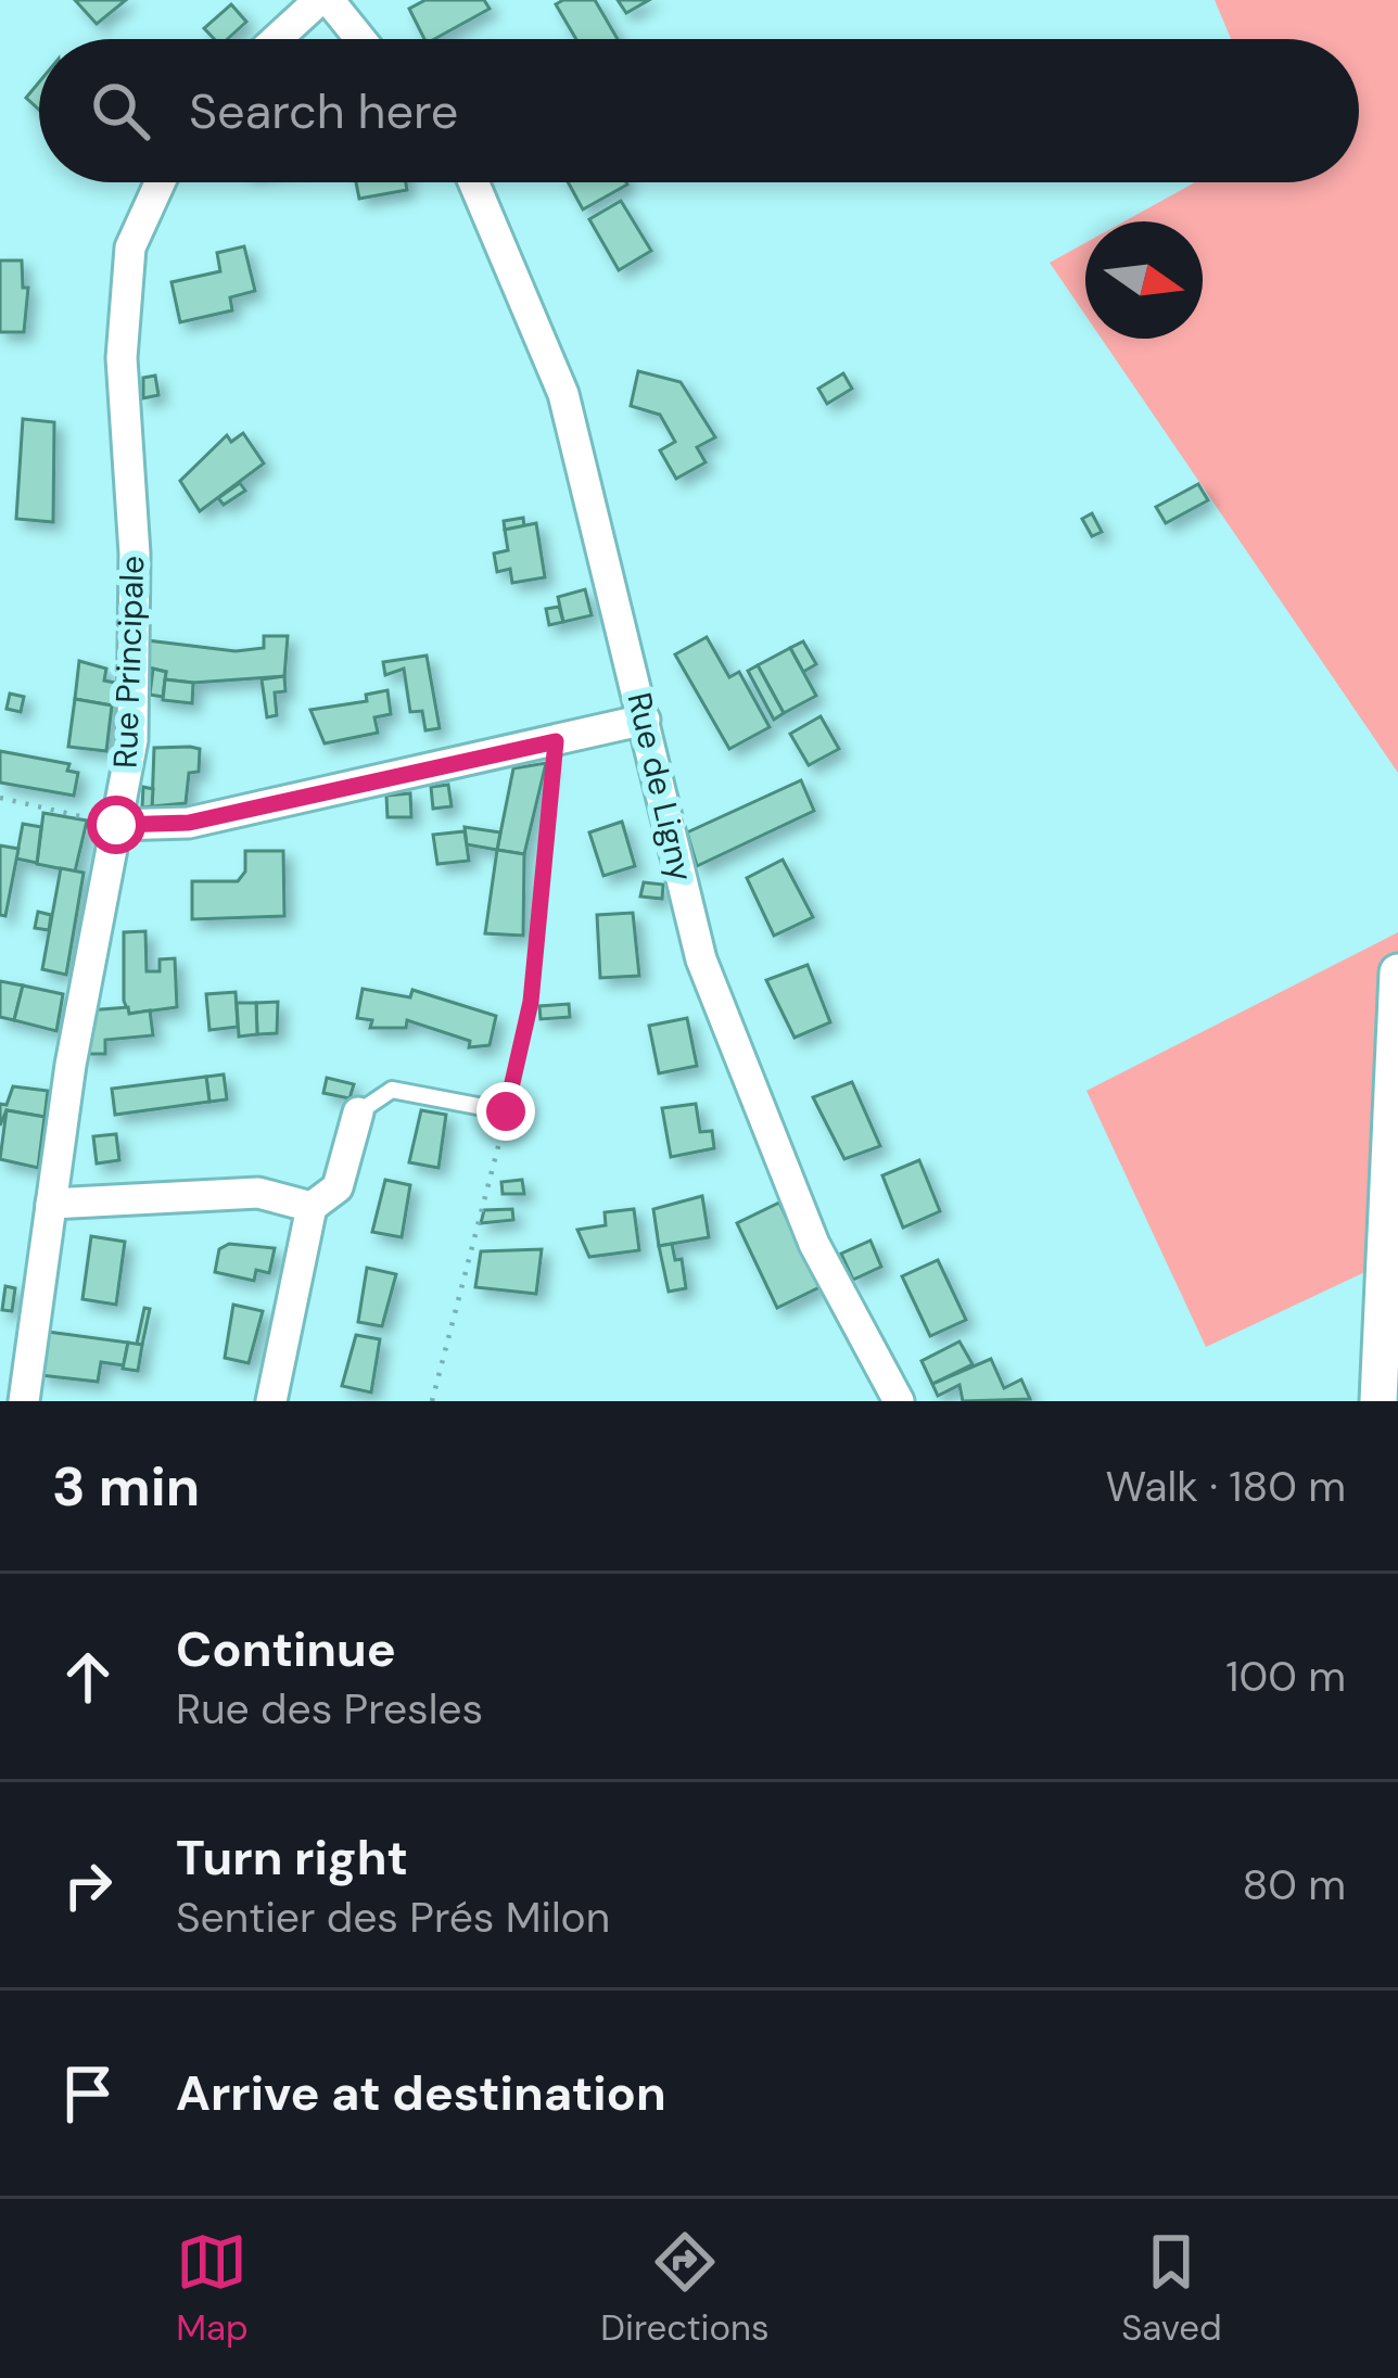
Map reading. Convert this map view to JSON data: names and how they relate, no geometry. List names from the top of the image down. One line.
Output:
{"streets":{"street":["Rue Principale","Rue de Ligny"]},"north":"right","page":{"search":"Search here","heading":["3 min","Walk · 180 m"],"list":[["Continue","Rue des Presles","100 m"],["Turn right","Sentier des Prés Milon","80 m"],"Arrive at destination"],"nav":["Map","Directions","Saved"]}}
